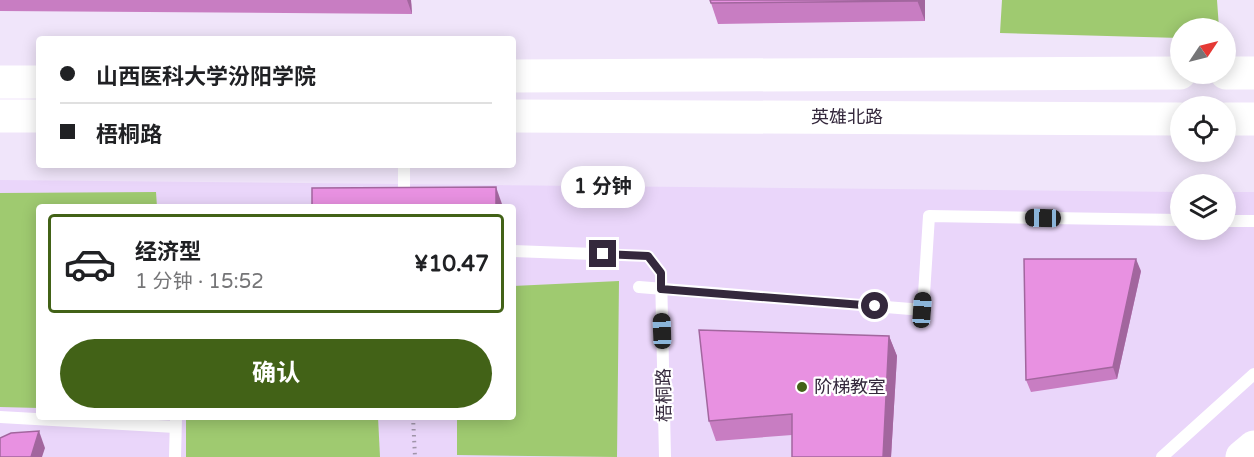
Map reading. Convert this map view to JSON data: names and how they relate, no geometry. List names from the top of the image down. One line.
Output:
{"streets":{"main road":["英雄北路"],"lane":["梧桐路"]},"places":["阶梯教室"],"north":"top right","page":{"banner":["山西医科大学汾阳学院","梧桐路"],"bubble":"1 分钟","list":[{"name":"经济型","note":"1 分钟 · 15:52","value":"¥10.47"}],"buttons":"确认"}}
